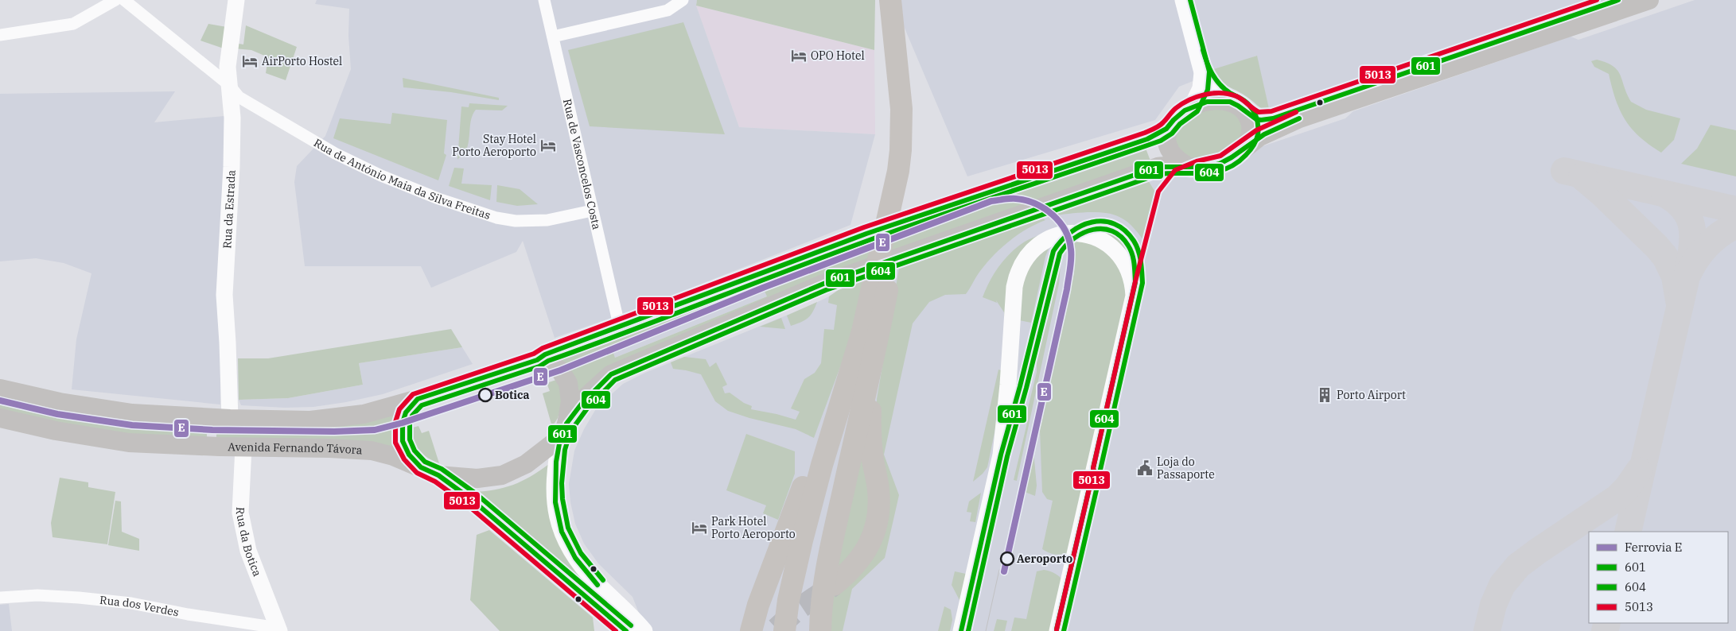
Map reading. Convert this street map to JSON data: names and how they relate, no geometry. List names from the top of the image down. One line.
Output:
{"streets":{"main road":["Rua da Estrada","Avenida Fernando Távora","Rua da Botica"],"street":["Rua de Vasconcelos Costa","Rua de António Maia da Silva Freitas","Rua dos Verdes"]},"crossings":[["Rua de Vasconcelos Costa","Rua de António Maia da Silva Freitas"],["Rua de António Maia da Silva Freitas","Rua da Estrada"],["Avenida Fernando Távora","Rua da Botica"],["Rua da Botica","Rua dos Verdes"]],"places":{"hotel":["OPO Hotel","AirPorto Hostel","Stay Hotel Porto Aeroporto","Park Hotel Porto Aeroporto"],"other":["Botica","Aeroporto"],"building":["Porto Airport"],"public building":["Loja do Passaporte"]},"lines":["transit line 601","transit line 604","transit line 5013","rail line E"],"legend":["Ferrovia E","601","604","5013"]}
